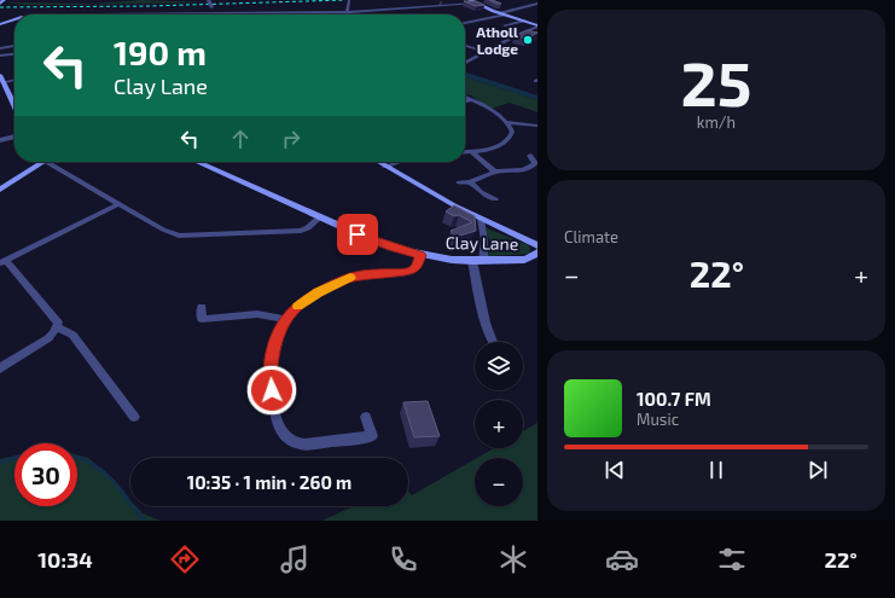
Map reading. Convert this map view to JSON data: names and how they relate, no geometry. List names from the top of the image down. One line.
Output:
{"streets":{"street":["Clay Lane"]},"places":["Atholl Lodge"],"page":{"tile":[["25","km/h"],"Climate"],"turn":["190 m","Clay Lane"],"heat":["−","22°","+"],"map_buttons":["+","−"],"song":["100.7 FM","Music"],"limit":"30","trip":"10:35 · 1 min · 260 m","tabs":["10:34","22°"]}}
